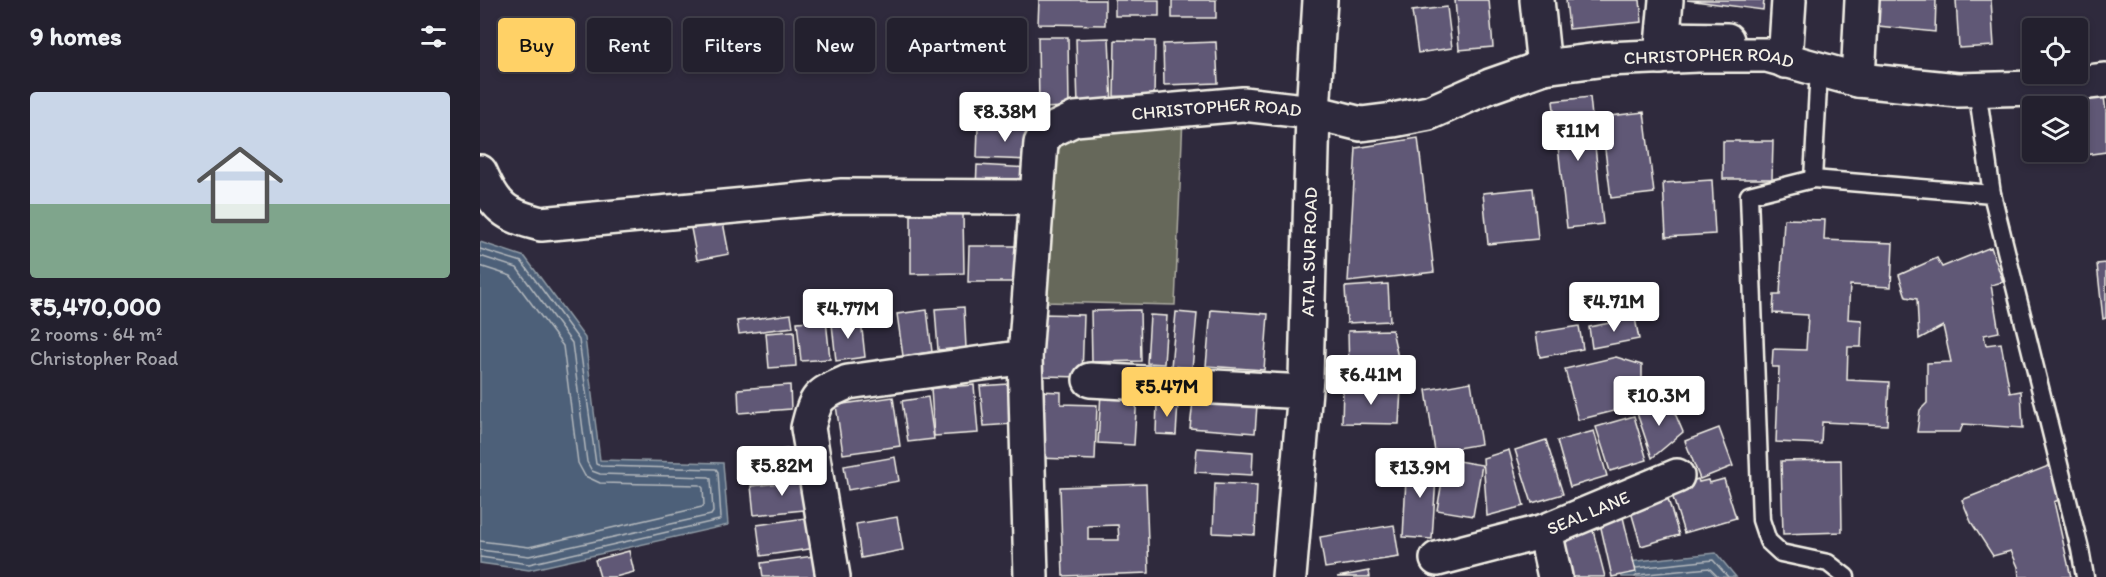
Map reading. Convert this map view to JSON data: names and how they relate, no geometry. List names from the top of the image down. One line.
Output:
{"streets":{"street":["CHRISTOPHER ROAD","ATAL SUR ROAD","SEAL LANE"]},"crossings":[["CHRISTOPHER ROAD","ATAL SUR ROAD"]],"page":{"heading":"9 homes","chip":["Buy","Rent","Filters","New","Apartment"],"list":[{"name":"₹5,470,000","note":"2 rooms · 64 m² · Christopher Road"}],"price":["₹8.38M","₹11M","₹4.71M","₹4.77M","₹6.41M","₹5.47M","₹10.3M","₹5.82M","₹13.9M"]}}
